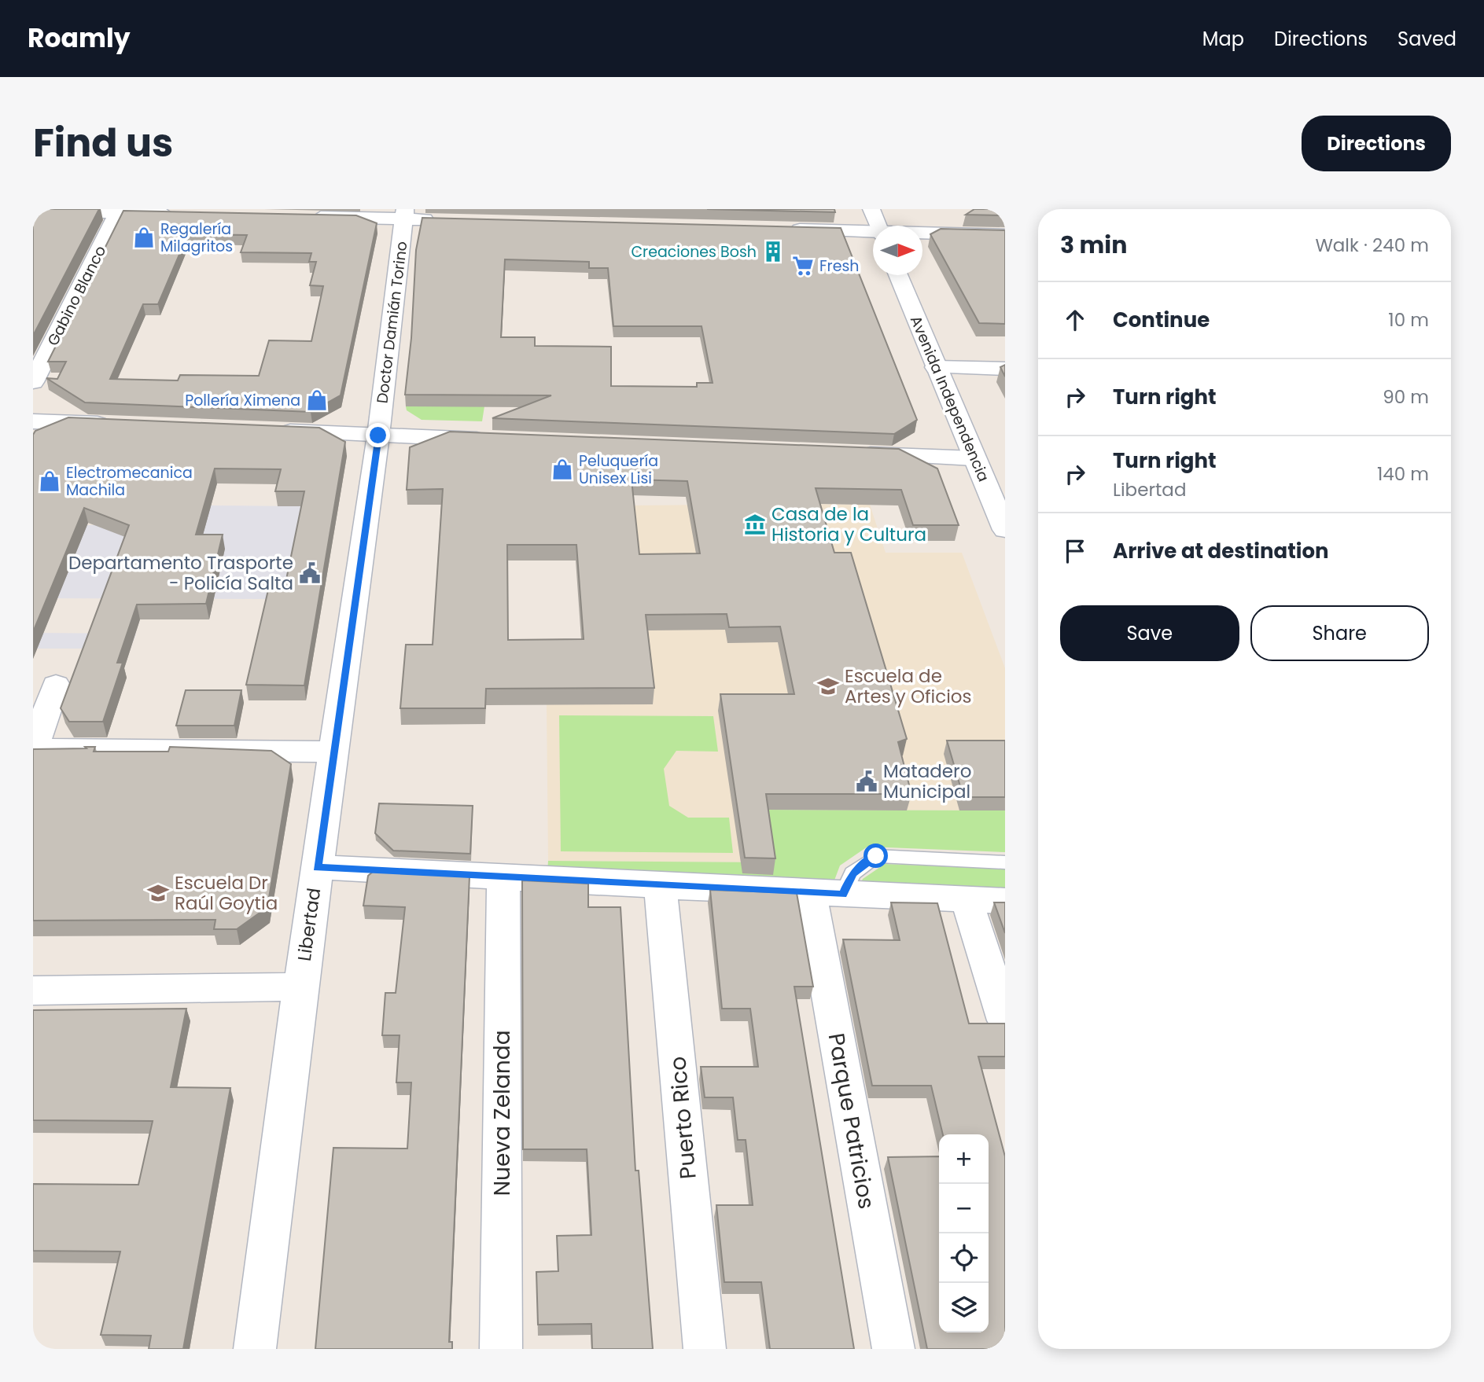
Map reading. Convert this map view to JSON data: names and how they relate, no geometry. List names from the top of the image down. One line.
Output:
{"streets":{"street":["Gabino Blanco","Doctor Damián Torino","Avenida Independencia","Libertad","Nueva Zelanda","Puerto Rico","Parque Patricios"]},"crossings":[["Doctor Damián Torino","Libertad"]],"places":{"shop":["Regalería Milagritos","Pollería Ximena","Peluquería Unisex Lisi","Electromecanica Machila"],"building":["Creaciones Bosh"],"supermarket":["Fresh"],"museum":["Casa de la Historia y Cultura"],"public building":["Departamento Trasporte - Policía Salta","Matadero Municipal"],"school or university":["Escuela de Artes y Oficios","Escuela Dr Raúl Goytia"]},"north":"right","page":{"header":"Roamly","nav":["Map","Directions","Saved"],"title":"Find us","buttons":["Directions",["Save","Share"]],"heading":["3 min","Walk · 240 m"],"list":[["Continue","10 m"],["Turn right","90 m"],["Turn right","Libertad","140 m"],"Arrive at destination"],"map_buttons":["+","−"]}}
